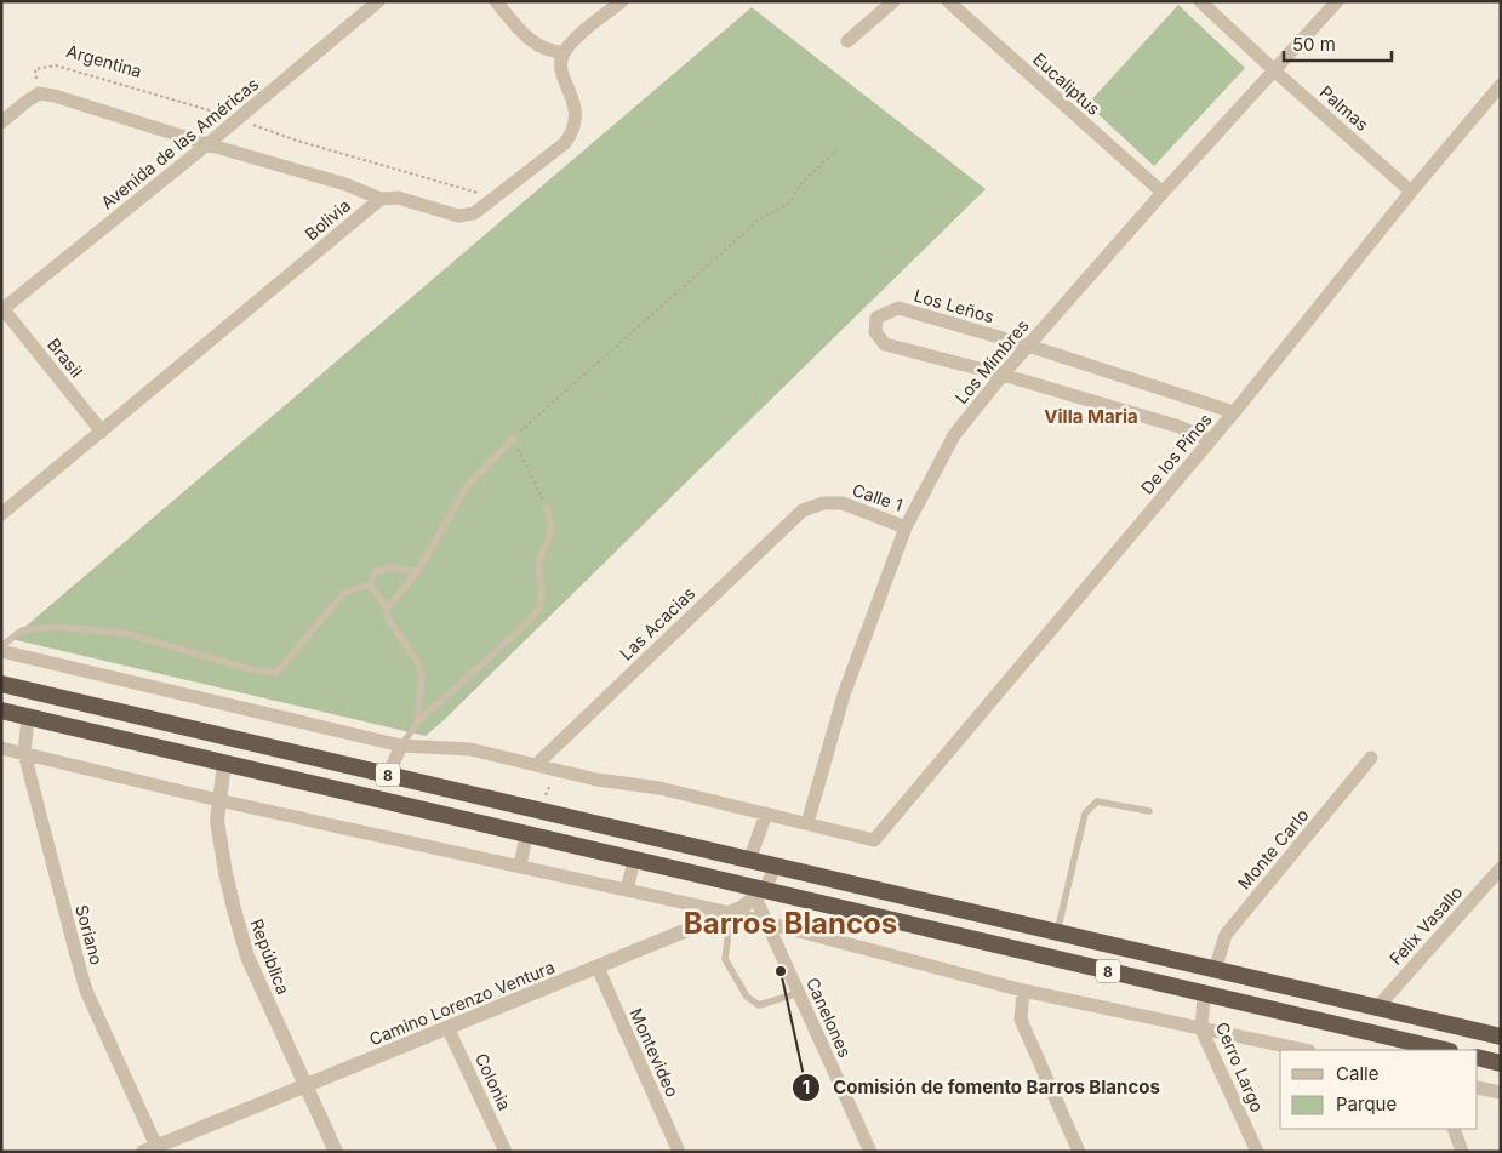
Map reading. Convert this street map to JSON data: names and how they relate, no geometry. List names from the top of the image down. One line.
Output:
{"streets":{"highway":["8"],"street":["Eucaliptus","Palmas","Avenida de las Américas","Bolivia","Los Leños","Brasil","Los Mimbres","De los Pinos","Calle 1","Las Acacias","Monte Carlo","Felix Vasallo","Soriano","República","Camino Lorenzo Ventura","Canelones","Montevideo","Cerro Largo","Colonia"],"path":["Argentina"]},"crossings":[["Argentina","Avenida de las Américas"],["Eucaliptus","Los Mimbres"],["Palmas","Los Mimbres"],["Palmas","De los Pinos"],["Avenida de las Américas","Brasil"],["Bolivia","Brasil"],["Los Leños","Los Mimbres"],["Los Leños","De los Pinos"],["Los Mimbres","De los Pinos"],["Los Mimbres","Calle 1"],["Calle 1","Las Acacias"],["8","Monte Carlo"],["8","Felix Vasallo"],["8","Soriano"],["8","República"],["8","Camino Lorenzo Ventura"],["8","Canelones"],["8","Cerro Largo"],["Soriano","Camino Lorenzo Ventura"],["República","Camino Lorenzo Ventura"],["Camino Lorenzo Ventura","Canelones"],["Camino Lorenzo Ventura","Montevideo"],["Camino Lorenzo Ventura","Colonia"]],"districts":["Villa Maria","Barros Blancos"],"places":["Comisión de fomento Barros Blancos"],"legend":["Calle","Parque"],"scale_bar":"50 m"}
